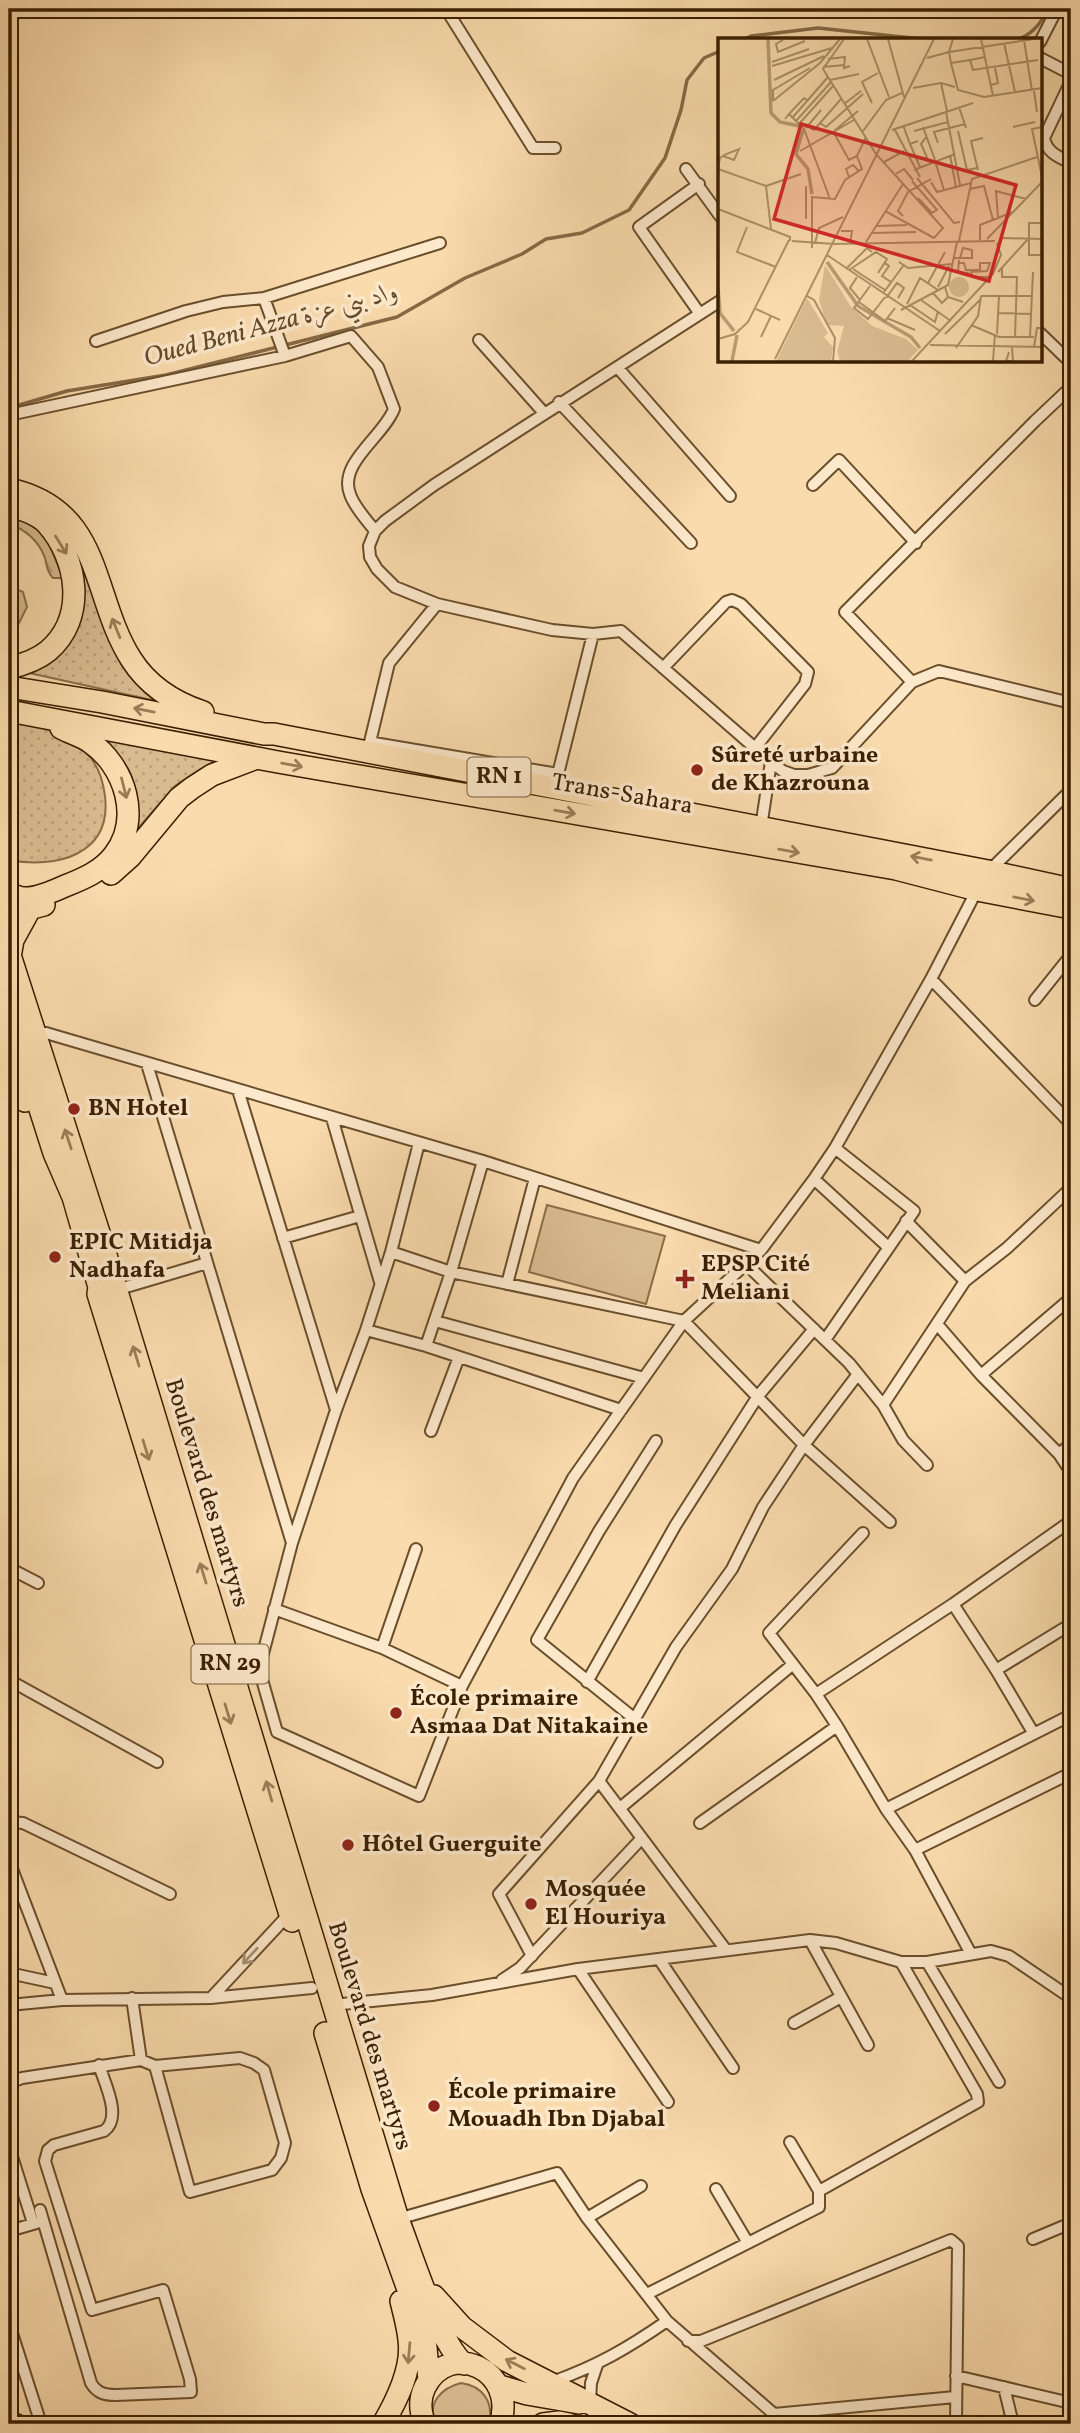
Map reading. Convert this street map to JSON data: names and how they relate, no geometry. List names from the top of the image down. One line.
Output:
{"streets":{"highway":["RN 1","Trans-Sahara","Boulevard des martyrs","RN 29"]},"crossings":[["RN 1","Trans-Sahara"]],"water":["Oued Beni Azza واد بني عزة"],"places":{"other":["Sûreté urbaine de Khazrouna","BN Hotel","EPIC Mitidja Nadhafa","École primaire Asmaa Dat Nitakaine","Hôtel Guerguite","Mosquée El Houriya","École primaire Mouadh Ibn Djabal"],"health":["EPSP Cité Meliani"]}}
